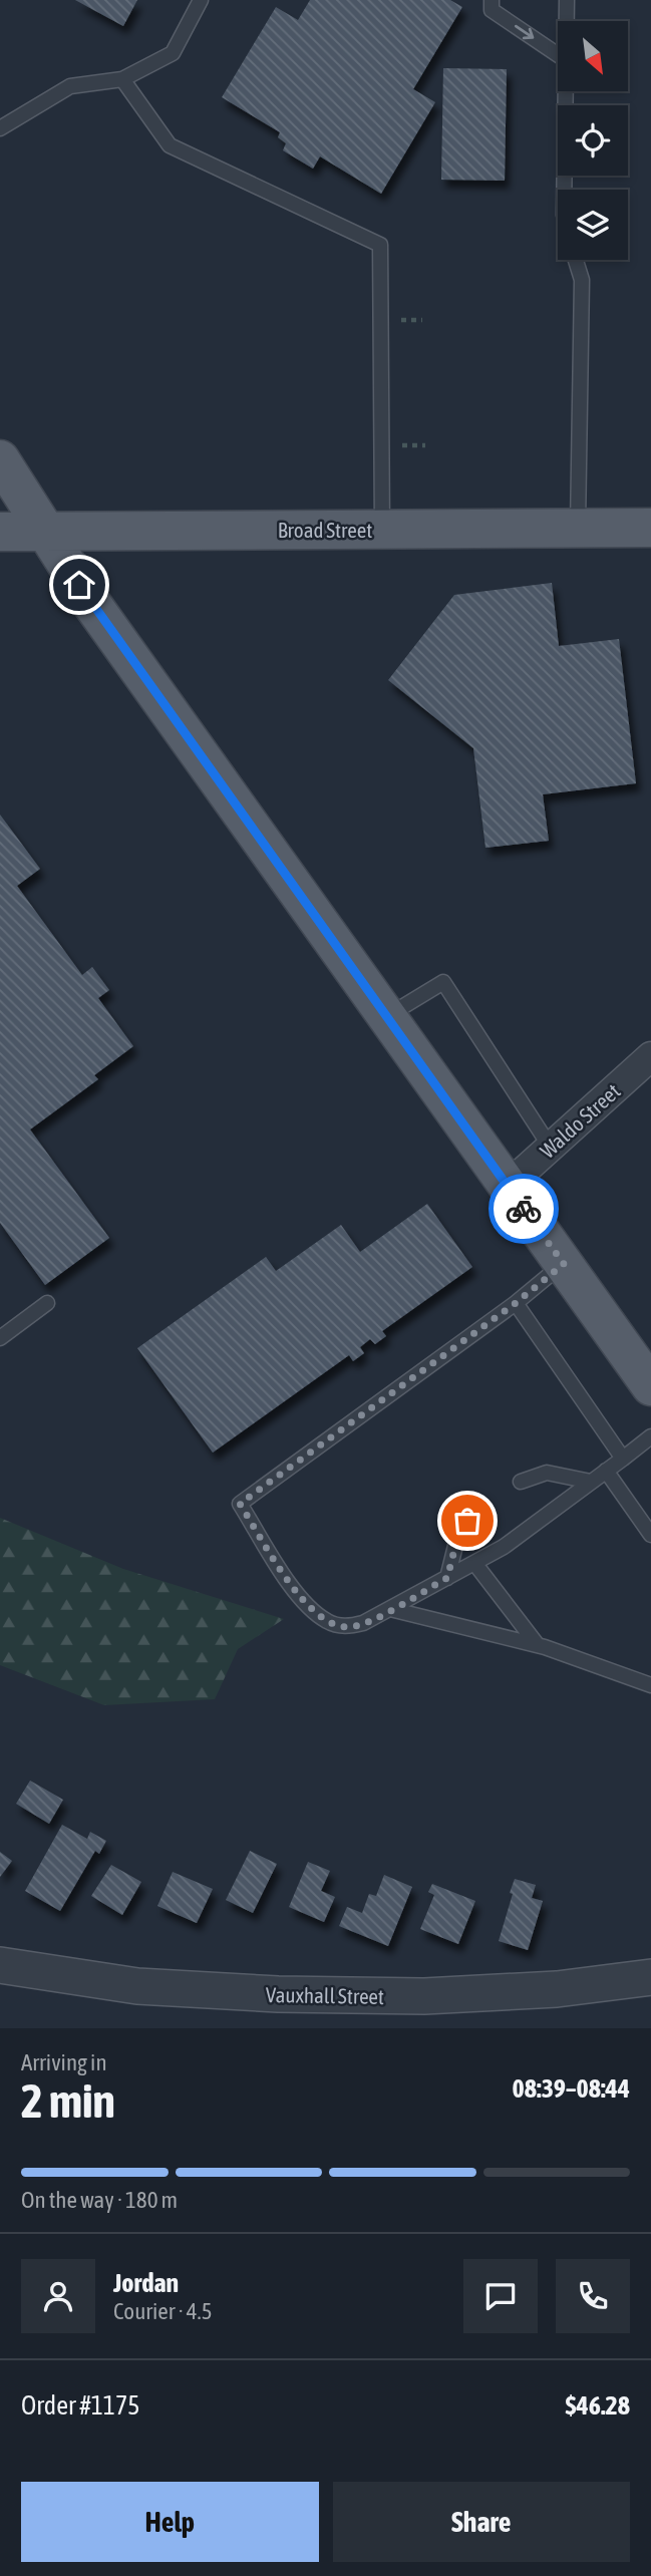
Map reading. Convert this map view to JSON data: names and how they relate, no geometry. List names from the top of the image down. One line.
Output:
{"streets":{"main road":["Broad Street"],"street":["Waldo Street","Vauxhall Street"]},"north":"bottom right","page":{"heading":["2 min","Arriving in","08:39–08:44"],"panel":["Jordan","Courier · 4.5","Order #1175","$46.28"],"bar":"On the way · 180 m","buttons":["Help","Share"]}}
